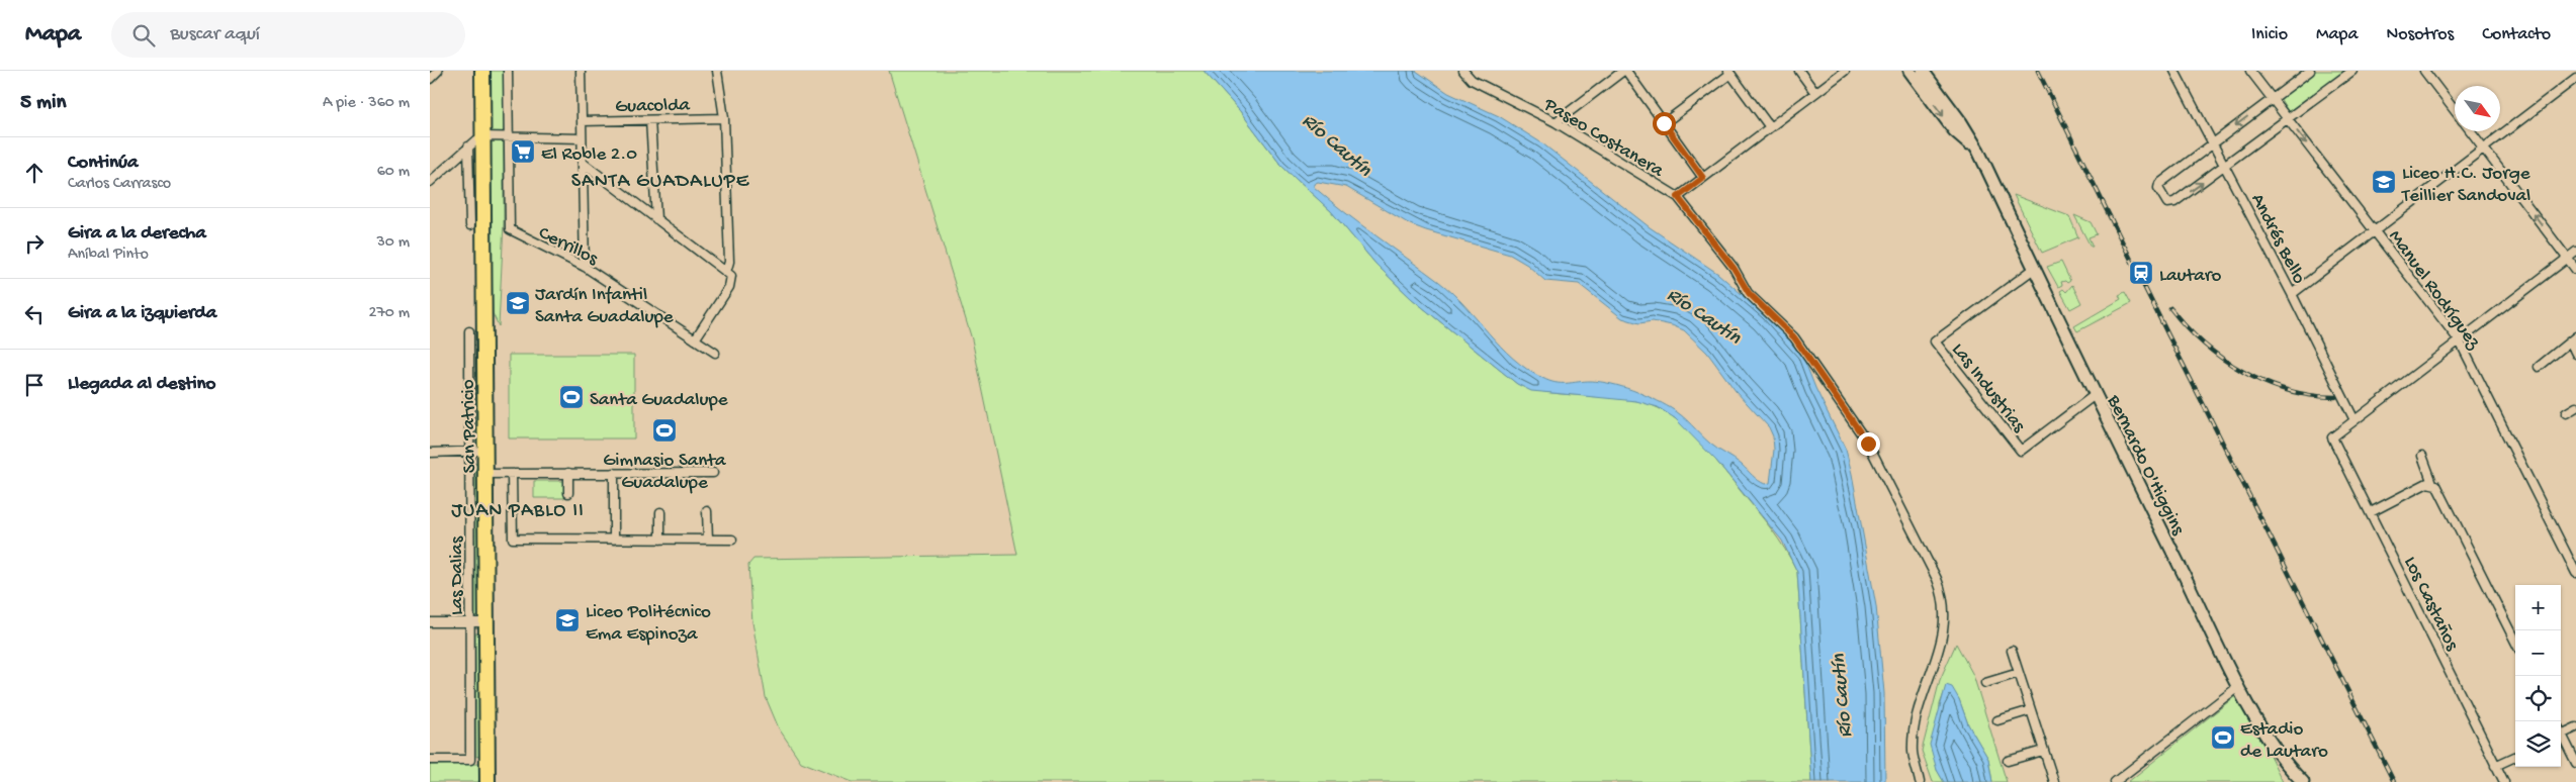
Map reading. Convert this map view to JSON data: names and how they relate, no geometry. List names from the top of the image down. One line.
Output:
{"streets":{"highway":["San Patricio"],"main road":["Bernardo O'Higgins"],"street":["Guacolda","Paseo Costanera","Andrés Bello","Cerrillos","Manuel Rodríguez","Las Industrias","Las Dalias","Los Castaños"]},"crossings":[["Andrés Bello","Los Castaños"],["Las Industrias","Bernardo O'Higgins"]],"districts":["SANTA GUADALUPE","JUAN PABLO II"],"water":["Río Cautín"],"places":{"supermarket":["El Roble 2.0"],"school or university":["Liceo H.C. Jorge Teillier Sandoval","Jardín Infantil Santa Guadalupe","Liceo Politécnico Ema Espinoza"],"station":["Lautaro"],"sports":["Santa Guadalupe","Gimnasio Santa Guadalupe","Estadio de Lautaro"]},"north":"bottom right","page":{"header":"Mapa","search":"Buscar aquí","nav":["Inicio","Mapa","Nosotros","Contacto"],"heading":["5 min","A pie · 360 m"],"list":[["Continúa","Carlos Carrasco","60 m"],["Gira a la derecha","Aníbal Pinto","30 m"],["Gira a la izquierda","270 m"],"Llegada al destino"],"map_buttons":["+","−"]}}
